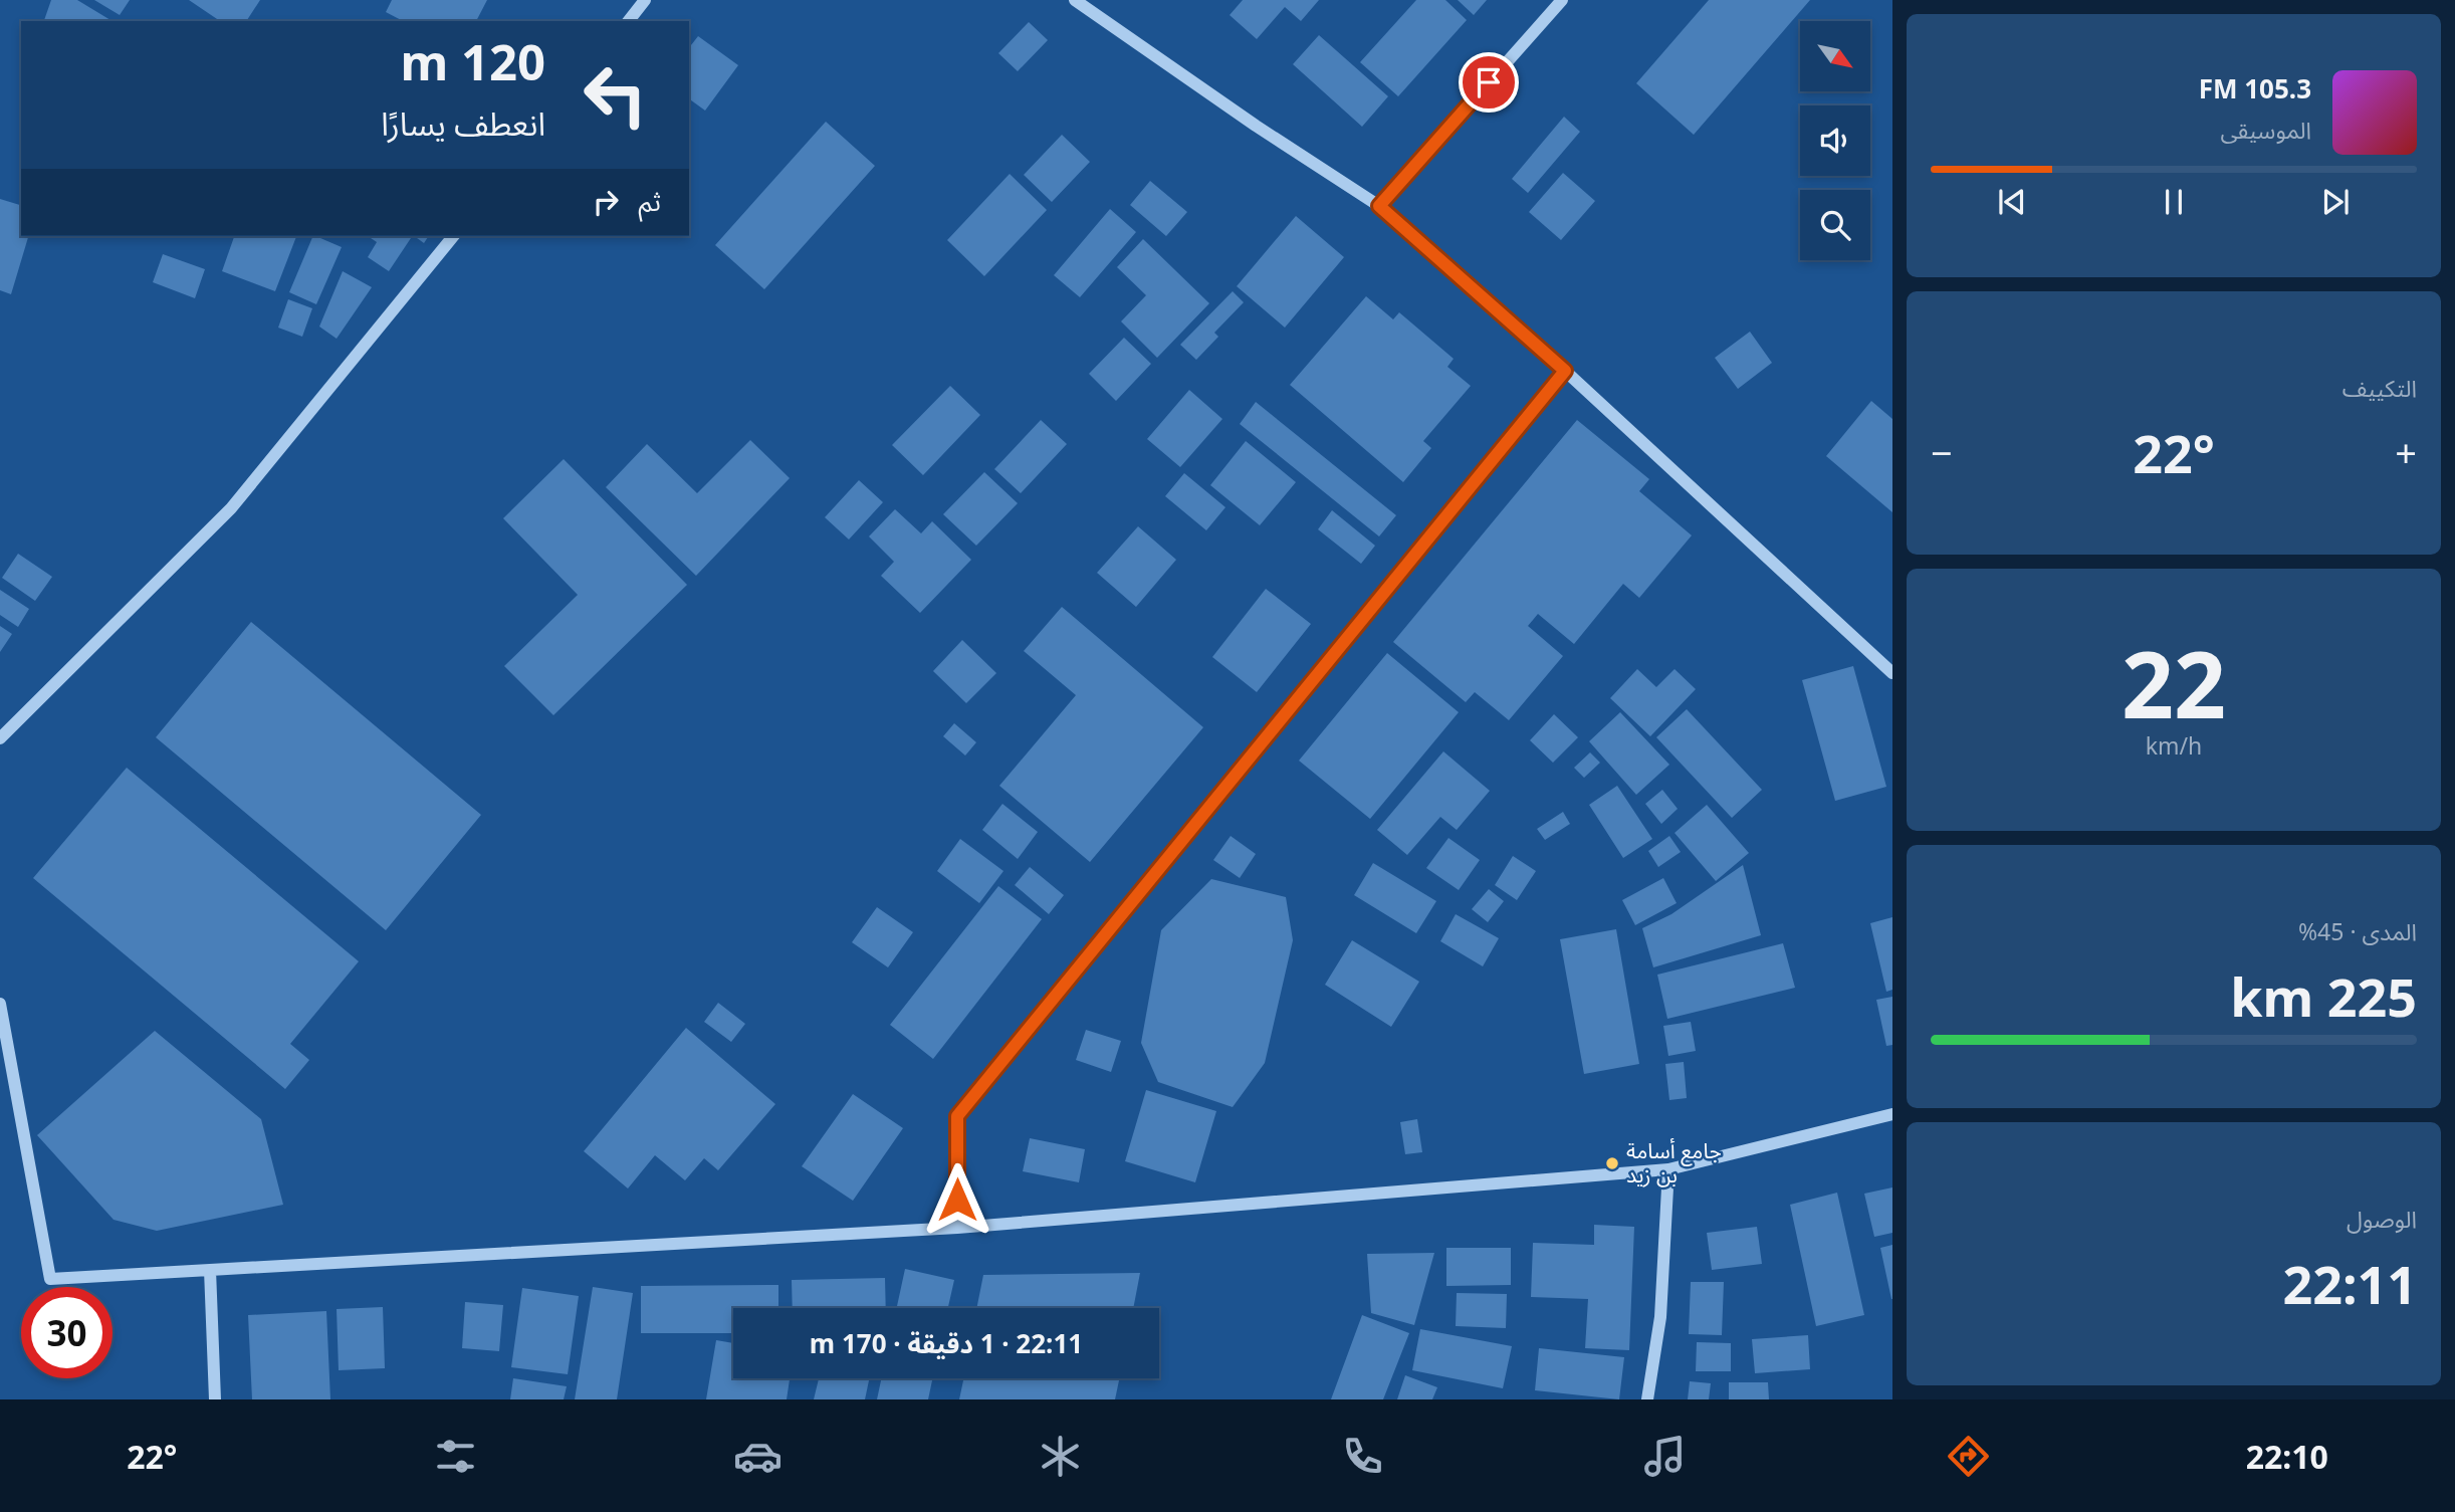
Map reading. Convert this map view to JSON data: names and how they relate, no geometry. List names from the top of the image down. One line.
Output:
{"places":["جامع أسامة بن زيد"],"north":"bottom right","page":{"turn":["120 m","انعطف يسارًا"],"song":["105.3 FM","الموسيقى"],"then":"ثم","tile":["التكييف",["22","km/h"],["المدى · 45%","225 km"],["الوصول","22:11"]],"heat":["−","22°","+"],"limit":"30","trip":"22:11 · 1 دقيقة · 170 m","tabs":["22:10","22°"]}}
